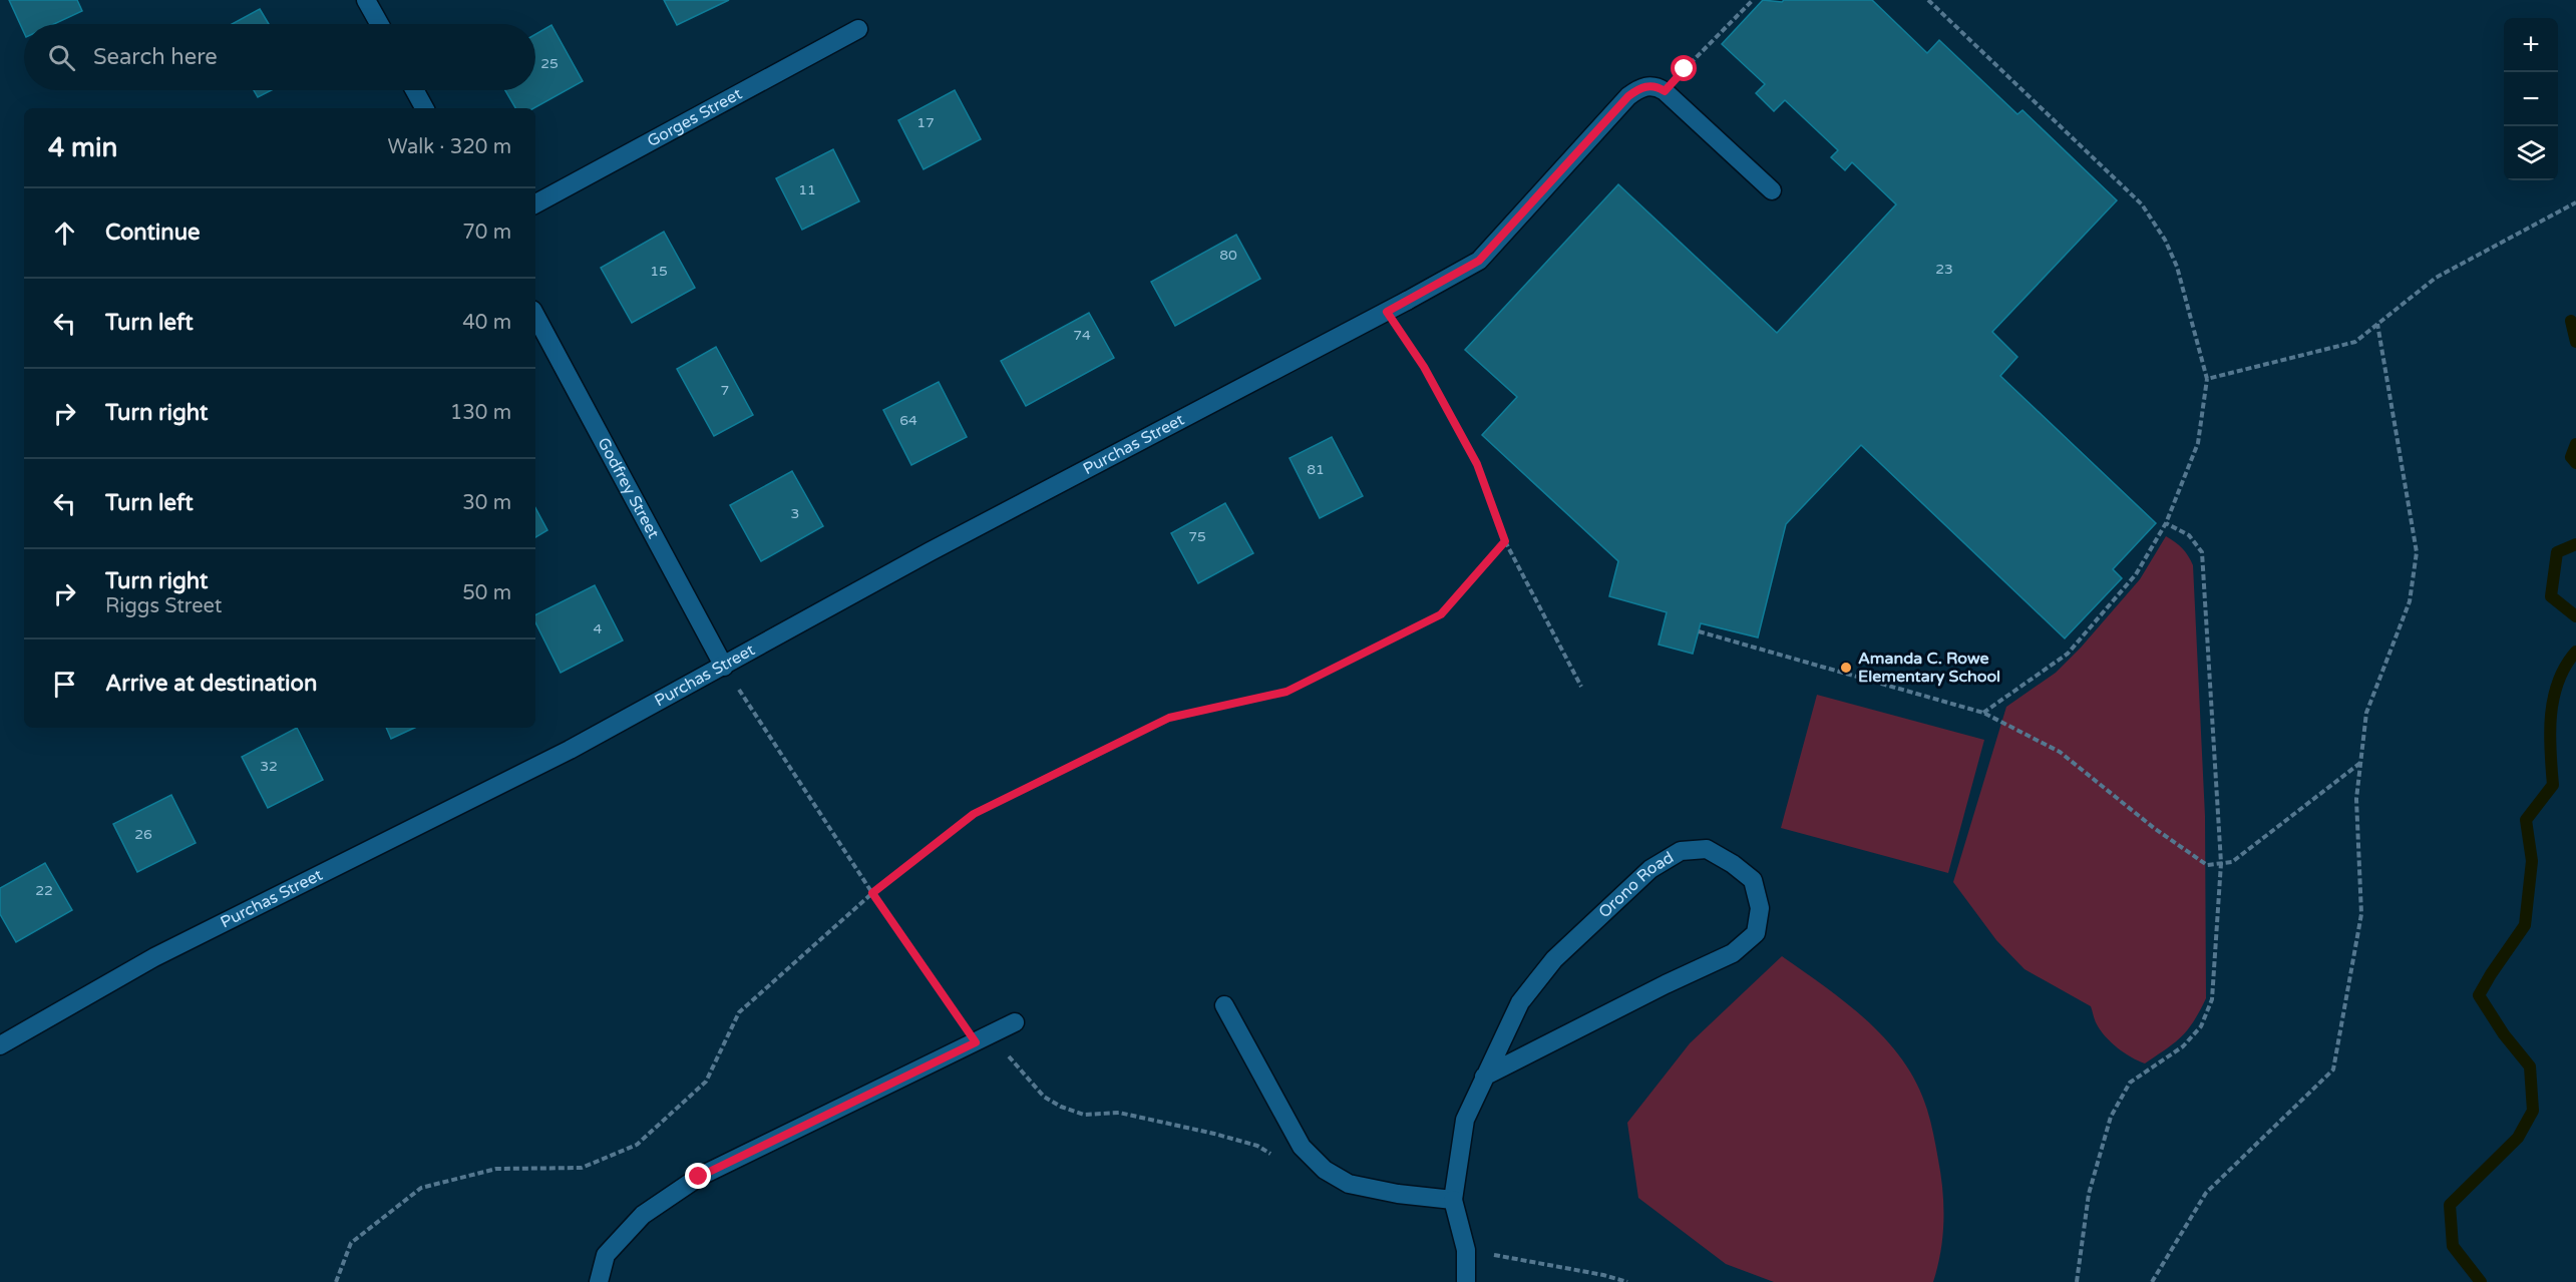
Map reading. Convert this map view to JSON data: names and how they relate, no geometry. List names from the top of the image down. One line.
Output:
{"streets":{"street":["Gorges Street","Purchas Street","Godfrey Street","Orono Road"]},"crossings":[["Purchas Street","Godfrey Street"]],"places":["Amanda C. Rowe Elementary School"],"house_numbers":["25","17","11","80","23","15","74","7","64","81","3","75","4","32","26","22"],"page":{"map_buttons":["+","−"],"search":"Search here","heading":["4 min","Walk · 320 m"],"list":[["Continue","70 m"],["Turn left","40 m"],["Turn right","130 m"],["Turn left","30 m"],["Turn right","Riggs Street","50 m"],"Arrive at destination"]}}
